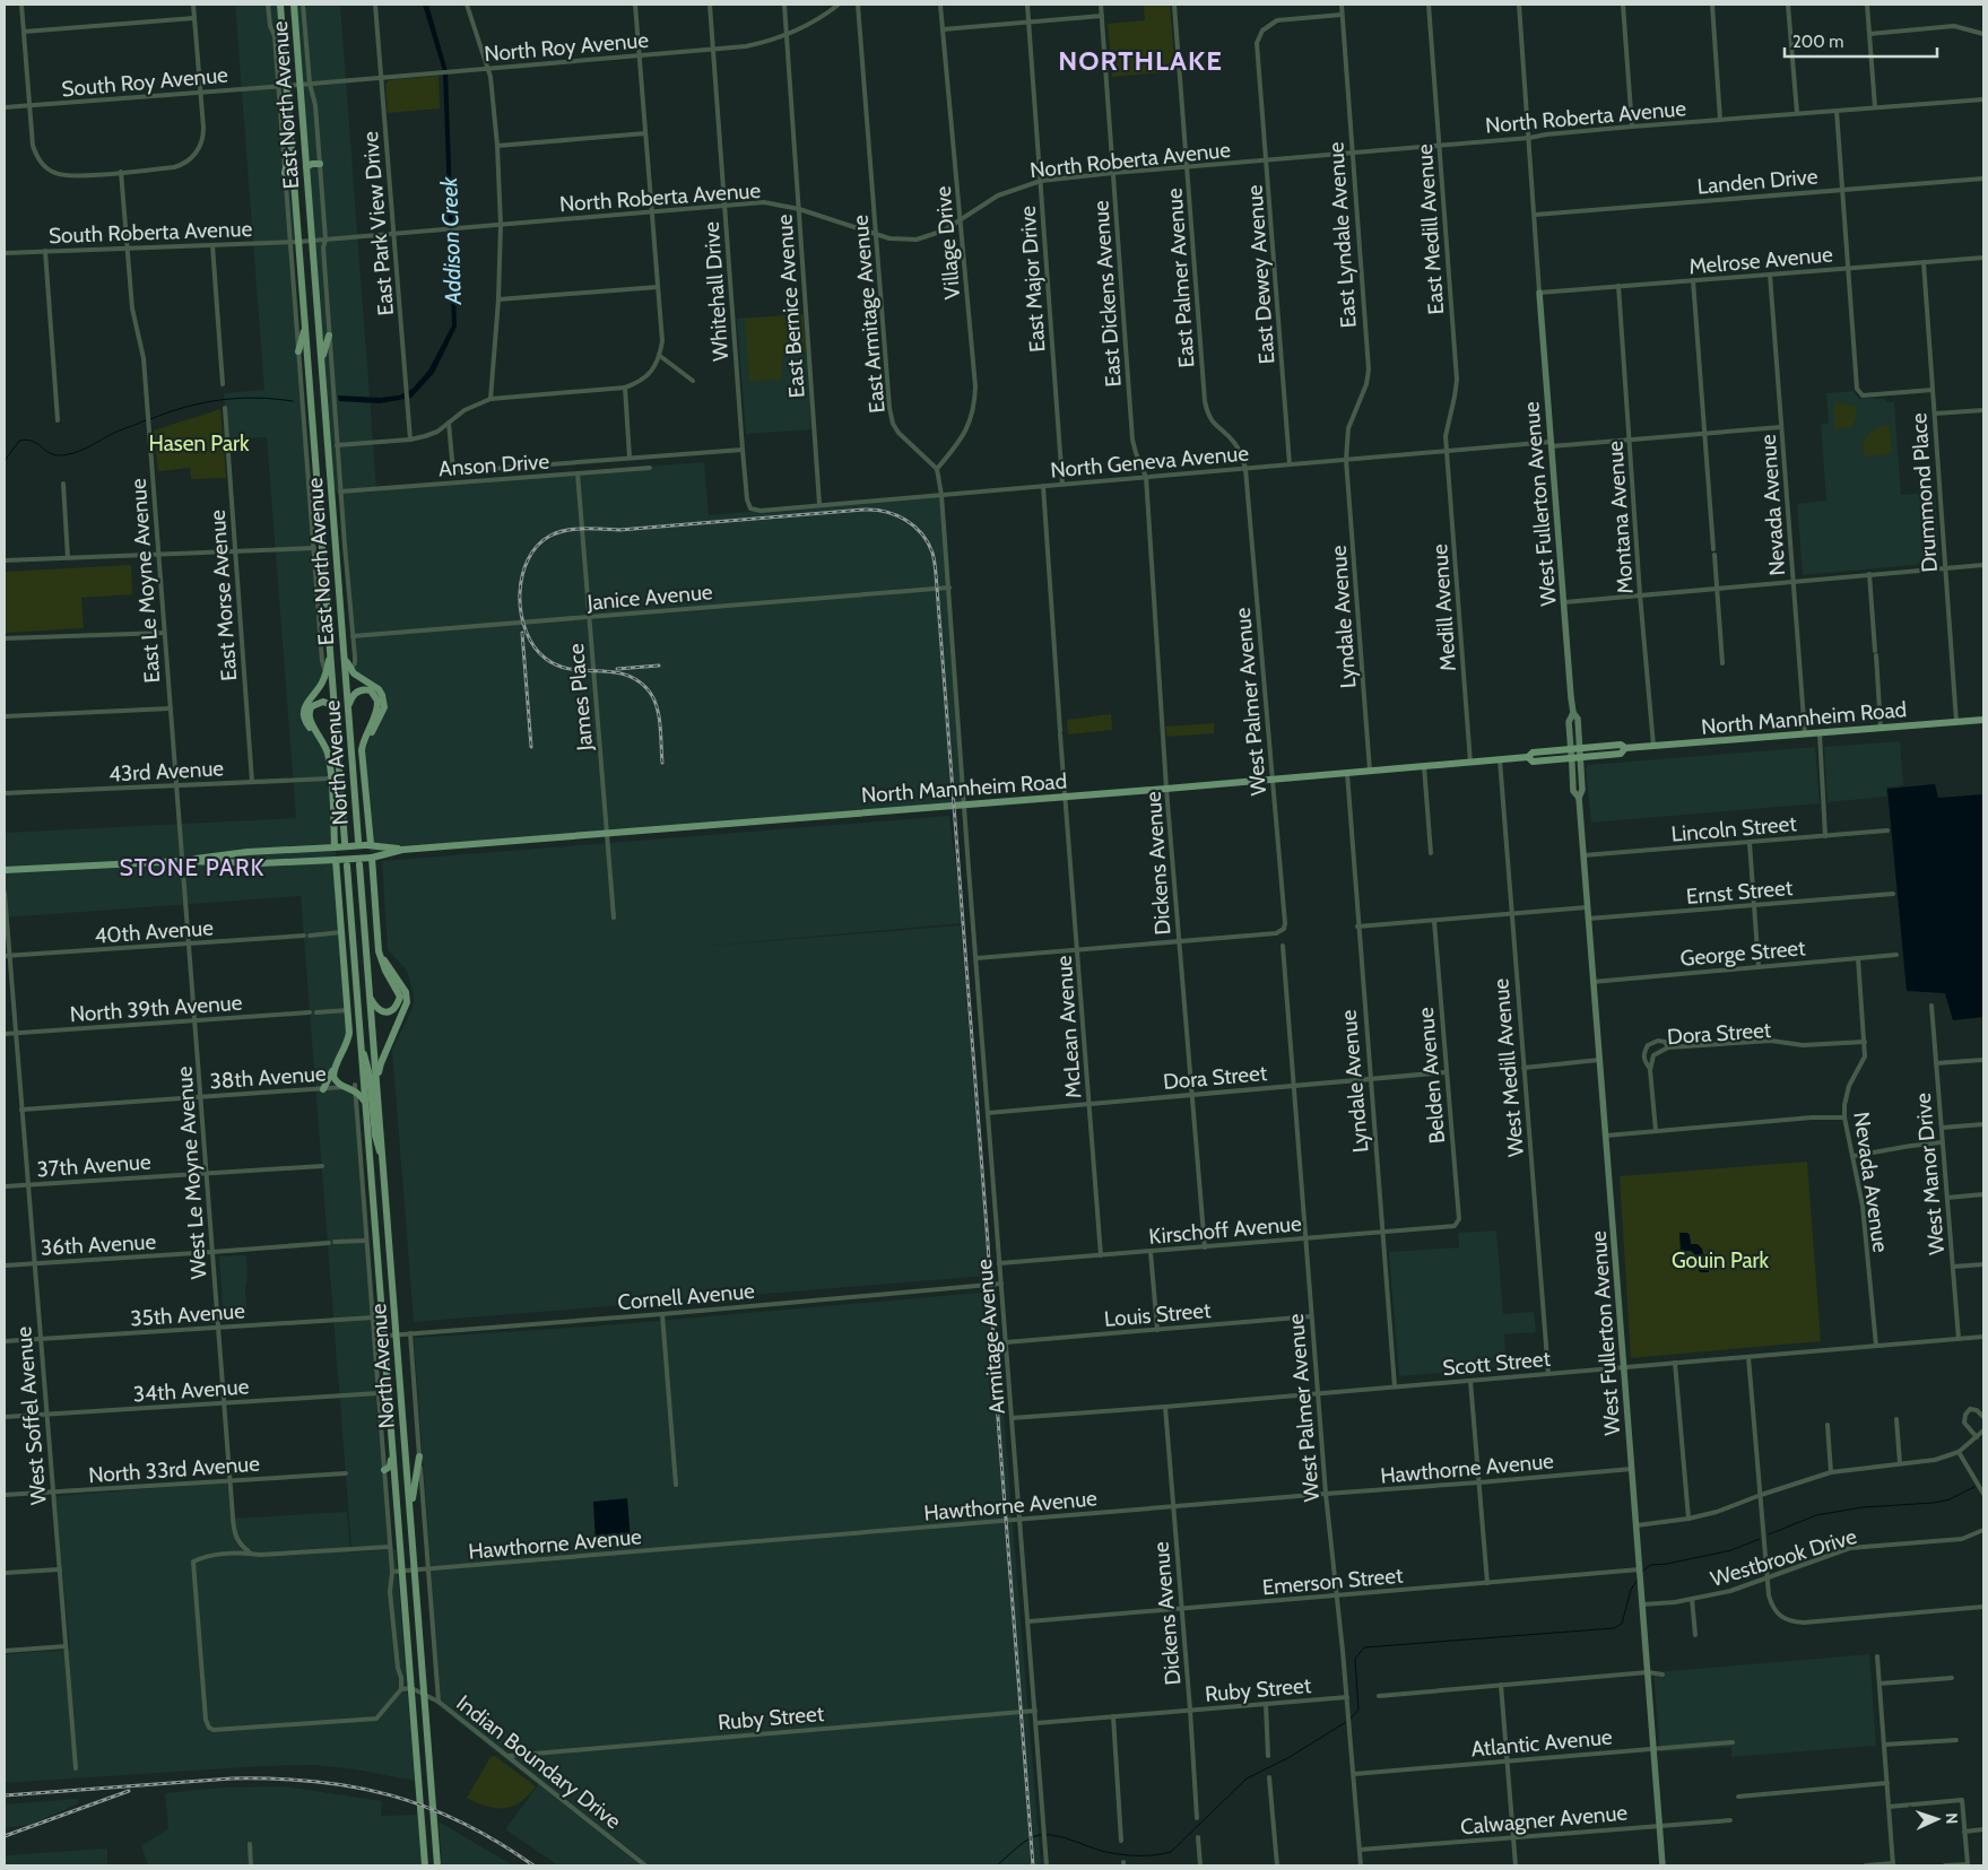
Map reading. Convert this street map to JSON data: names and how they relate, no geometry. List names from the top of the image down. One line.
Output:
{"streets":{"main road":["East North Avenue","North Mannheim Road","North Avenue"],"street":["North Roy Avenue","South Roy Avenue","North Roberta Avenue","Landen Drive","East Park View Drive","East Medill Avenue","South Roberta Avenue","East Lyndale Avenue","Village Drive","Melrose Avenue","East Dewey Avenue","East Palmer Avenue","East Major Drive","Whitehall Drive","East Dickens Avenue","East Bernice Avenue","East Armitage Avenue","North Geneva Avenue","Anson Drive","Drummond Place","West Fullerton Avenue","Nevada Avenue","Montana Avenue","East Le Moyne Avenue","East Morse Avenue","Janice Avenue","Medill Avenue","Lyndale Avenue","James Place","West Palmer Avenue","43rd Avenue","Lincoln Street","Dickens Avenue","Ernst Street","40th Avenue","George Street","North 39th Avenue","McLean Avenue","Dora Street","West Medill Avenue","Belden Avenue","38th Avenue","37th Avenue","West Le Moyne Avenue","West Manor Drive","Kirschoff Avenue","36th Avenue","Cornell Avenue","35th Avenue","Louis Street","Armitage Avenue","Scott Street","34th Avenue","West Soffel Avenue","Hawthorne Avenue","North 33rd Avenue","Westbrook Drive","Emerson Street","Ruby Street","Atlantic Avenue","Indian Boundary Drive","Calwagner Avenue"]},"crossings":[["North Roy Avenue","South Roy Avenue"],["North Roy Avenue","East North Avenue"],["North Roy Avenue","East Park View Drive"],["North Roy Avenue","Whitehall Drive"],["North Roy Avenue","East Bernice Avenue"],["South Roy Avenue","East North Avenue"],["East North Avenue","North Roberta Avenue"],["East North Avenue","South Roberta Avenue"],["East North Avenue","Anson Drive"],["East North Avenue","Janice Avenue"],["East North Avenue","North Avenue"],["North Roberta Avenue","East Park View Drive"],["North Roberta Avenue","East Medill Avenue"],["North Roberta Avenue","South Roberta Avenue"],["North Roberta Avenue","East Lyndale Avenue"],["North Roberta Avenue","Village Drive"],["North Roberta Avenue","East Dewey Avenue"],["North Roberta Avenue","East Palmer Avenue"],["North Roberta Avenue","East Major Drive"],["North Roberta Avenue","Whitehall Drive"],["North Roberta Avenue","East Dickens Avenue"],["North Roberta Avenue","East Bernice Avenue"],["North Roberta Avenue","East Armitage Avenue"],["East Medill Avenue","North Geneva Avenue"],["East Medill Avenue","Medill Avenue"],["South Roberta Avenue","East Le Moyne Avenue"],["East Lyndale Avenue","East Dewey Avenue"],["East Lyndale Avenue","North Geneva Avenue"],["East Lyndale Avenue","Lyndale Avenue"],["Village Drive","East Armitage Avenue"],["Melrose Avenue","Drummond Place"],["Melrose Avenue","West Fullerton Avenue"],["Melrose Avenue","Nevada Avenue"],["Melrose Avenue","Montana Avenue"],["East Dewey Avenue","North Geneva Avenue"],["East Palmer Avenue","North Geneva Avenue"],["East Palmer Avenue","West Palmer Avenue"],["East Major Drive","North Geneva Avenue"],["Whitehall Drive","North Geneva Avenue"],["East Dickens Avenue","North Geneva Avenue"],["East Dickens Avenue","Dickens Avenue"],["East Bernice Avenue","North Geneva Avenue"],["North Geneva Avenue","West Fullerton Avenue"],["North Geneva Avenue","Nevada Avenue"],["North Geneva Avenue","Montana Avenue"],["North Geneva Avenue","Medill Avenue"],["North Geneva Avenue","Lyndale Avenue"],["North Geneva Avenue","West Palmer Avenue"],["North Geneva Avenue","Dickens Avenue"],["Anson Drive","James Place"],["Drummond Place","North Mannheim Road"],["West Fullerton Avenue","North Mannheim Road"],["West Fullerton Avenue","Lincoln Street"],["West Fullerton Avenue","Ernst Street"],["West Fullerton Avenue","George Street"],["West Fullerton Avenue","Scott Street"],["West Fullerton Avenue","Hawthorne Avenue"],["West Fullerton Avenue","Westbrook Drive"],["West Fullerton Avenue","Emerson Street"],["West Fullerton Avenue","Atlantic Avenue"],["West Fullerton Avenue","Calwagner Avenue"],["Nevada Avenue","North Mannheim Road"],["Nevada Avenue","George Street"],["Nevada Avenue","Dora Street"],["Nevada Avenue","Scott Street"],["Montana Avenue","North Mannheim Road"],["East Le Moyne Avenue","43rd Avenue"],["East Le Moyne Avenue","West Le Moyne Avenue"],["East Morse Avenue","43rd Avenue"],["Janice Avenue","James Place"],["Medill Avenue","North Mannheim Road"],["Lyndale Avenue","North Mannheim Road"],["Lyndale Avenue","Dora Street"],["Lyndale Avenue","Kirschoff Avenue"],["Lyndale Avenue","Scott Street"],["James Place","North Mannheim Road"],["West Palmer Avenue","North Mannheim Road"],["West Palmer Avenue","Dickens Avenue"],["West Palmer Avenue","Dora Street"],["West Palmer Avenue","Kirschoff Avenue"],["West Palmer Avenue","Louis Street"],["West Palmer Avenue","Scott Street"],["West Palmer Avenue","Hawthorne Avenue"],["West Palmer Avenue","Emerson Street"],["West Palmer Avenue","Ruby Street"],["West Palmer Avenue","Atlantic Avenue"],["West Palmer Avenue","Calwagner Avenue"],["North Mannheim Road","Dickens Avenue"],["North Mannheim Road","McLean Avenue"],["North Mannheim Road","West Medill Avenue"],["North Mannheim Road","West Le Moyne Avenue"],["North Mannheim Road","Armitage Avenue"],["North Avenue","38th Avenue"],["North Avenue","Cornell Avenue"],["North Avenue","35th Avenue"],["North Avenue","34th Avenue"],["North Avenue","Hawthorne Avenue"],["North Avenue","Indian Boundary Drive"],["43rd Avenue","West Le Moyne Avenue"],["Dickens Avenue","Dora Street"],["Dickens Avenue","Kirschoff Avenue"],["Dickens Avenue","Scott Street"],["Dickens Avenue","Hawthorne Avenue"],["Dickens Avenue","Emerson Street"],["Dickens Avenue","Ruby Street"],["40th Avenue","West Le Moyne Avenue"],["40th Avenue","West Soffel Avenue"],["North 39th Avenue","West Le Moyne Avenue"],["North 39th Avenue","West Soffel Avenue"],["McLean Avenue","Dora Street"],["McLean Avenue","Kirschoff Avenue"],["Dora Street","Belden Avenue"],["Dora Street","Armitage Avenue"],["West Medill Avenue","Scott Street"],["Belden Avenue","Kirschoff Avenue"],["38th Avenue","West Le Moyne Avenue"],["38th Avenue","West Soffel Avenue"],["37th Avenue","West Le Moyne Avenue"],["37th Avenue","West Soffel Avenue"],["West Le Moyne Avenue","36th Avenue"],["West Le Moyne Avenue","35th Avenue"],["West Le Moyne Avenue","34th Avenue"],["West Le Moyne Avenue","North 33rd Avenue"],["West Manor Drive","Scott Street"],["Kirschoff Avenue","Armitage Avenue"],["36th Avenue","West Soffel Avenue"],["Cornell Avenue","Armitage Avenue"],["35th Avenue","West Soffel Avenue"],["Louis Street","Armitage Avenue"],["Armitage Avenue","Scott Street"],["Armitage Avenue","Hawthorne Avenue"],["Armitage Avenue","Emerson Street"],["Armitage Avenue","Ruby Street"],["34th Avenue","West Soffel Avenue"],["West Soffel Avenue","North 33rd Avenue"],["Ruby Street","Indian Boundary Drive"]],"districts":["NORTHLAKE","STONE PARK"],"water":["Addison Creek"],"parks":["Hasen Park","Gouin Park"],"scale_bar":"200 m","north":"right"}
